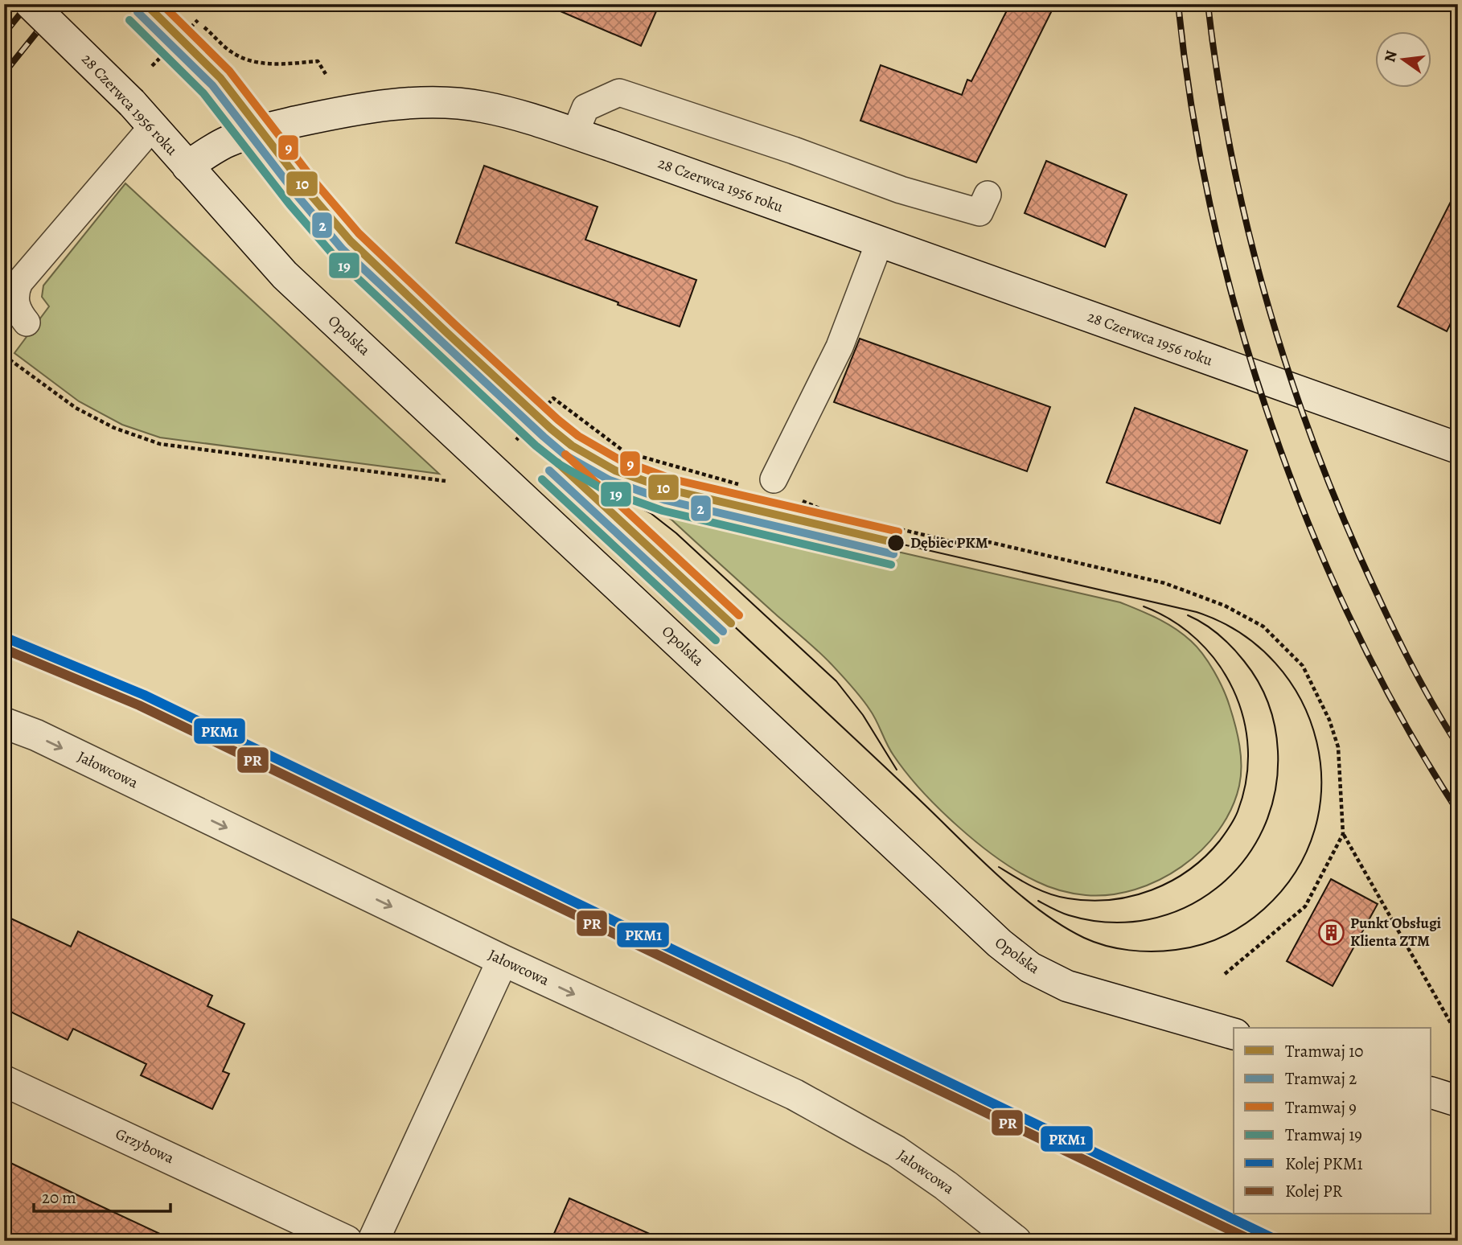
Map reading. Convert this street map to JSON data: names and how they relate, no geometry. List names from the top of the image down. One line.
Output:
{"streets":{"street":["28 Czerwca 1956 roku","Opolska","Jałowcowa","Grzybowa"]},"crossings":[["28 Czerwca 1956 roku","Opolska"]],"one_way":["Jałowcowa"],"places":{"other":["Dębiec PKM"],"building":["Punkt Obsługi Klienta ZTM"]},"lines":["tram line 10","tram line 9","tram line 2","tram line 19","rail line PKM1","rail line PR"],"legend":["Tramwaj 10","Tramwaj 2","Tramwaj 9","Tramwaj 19","Kolej PKM1","Kolej PR"],"scale_bar":"20 m","north":"left"}
